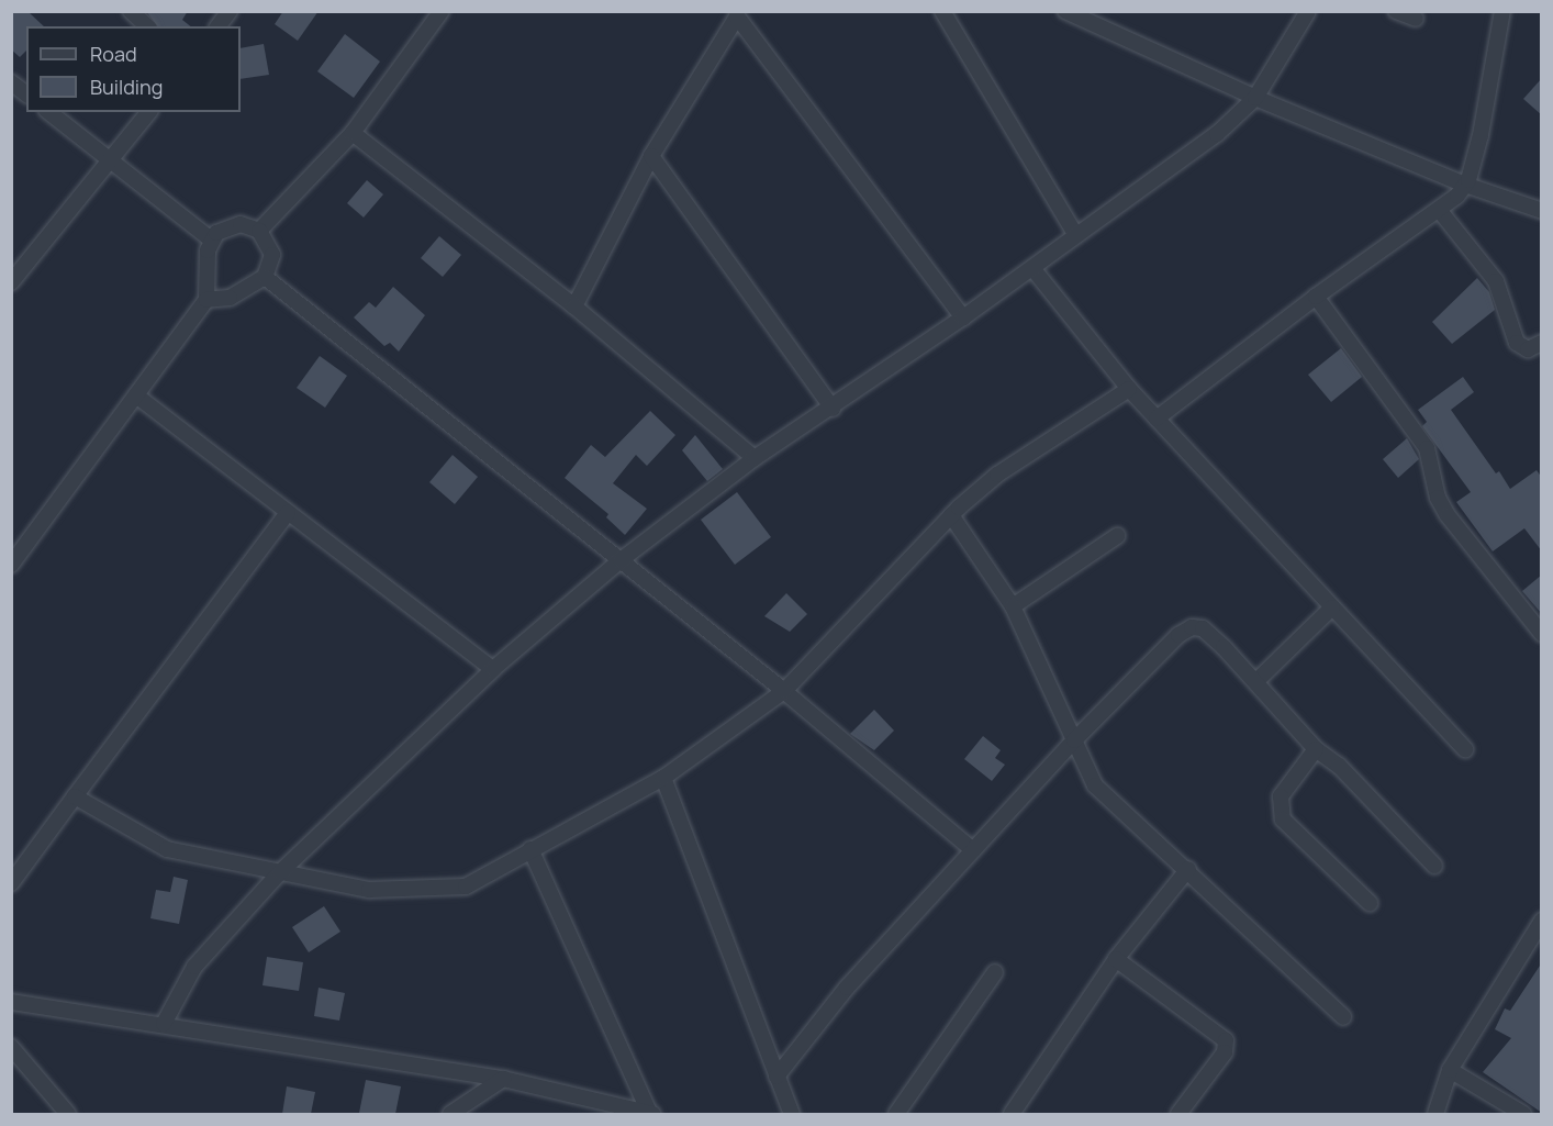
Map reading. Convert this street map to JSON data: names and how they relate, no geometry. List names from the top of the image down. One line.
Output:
{"legend":["Road","Building"]}
